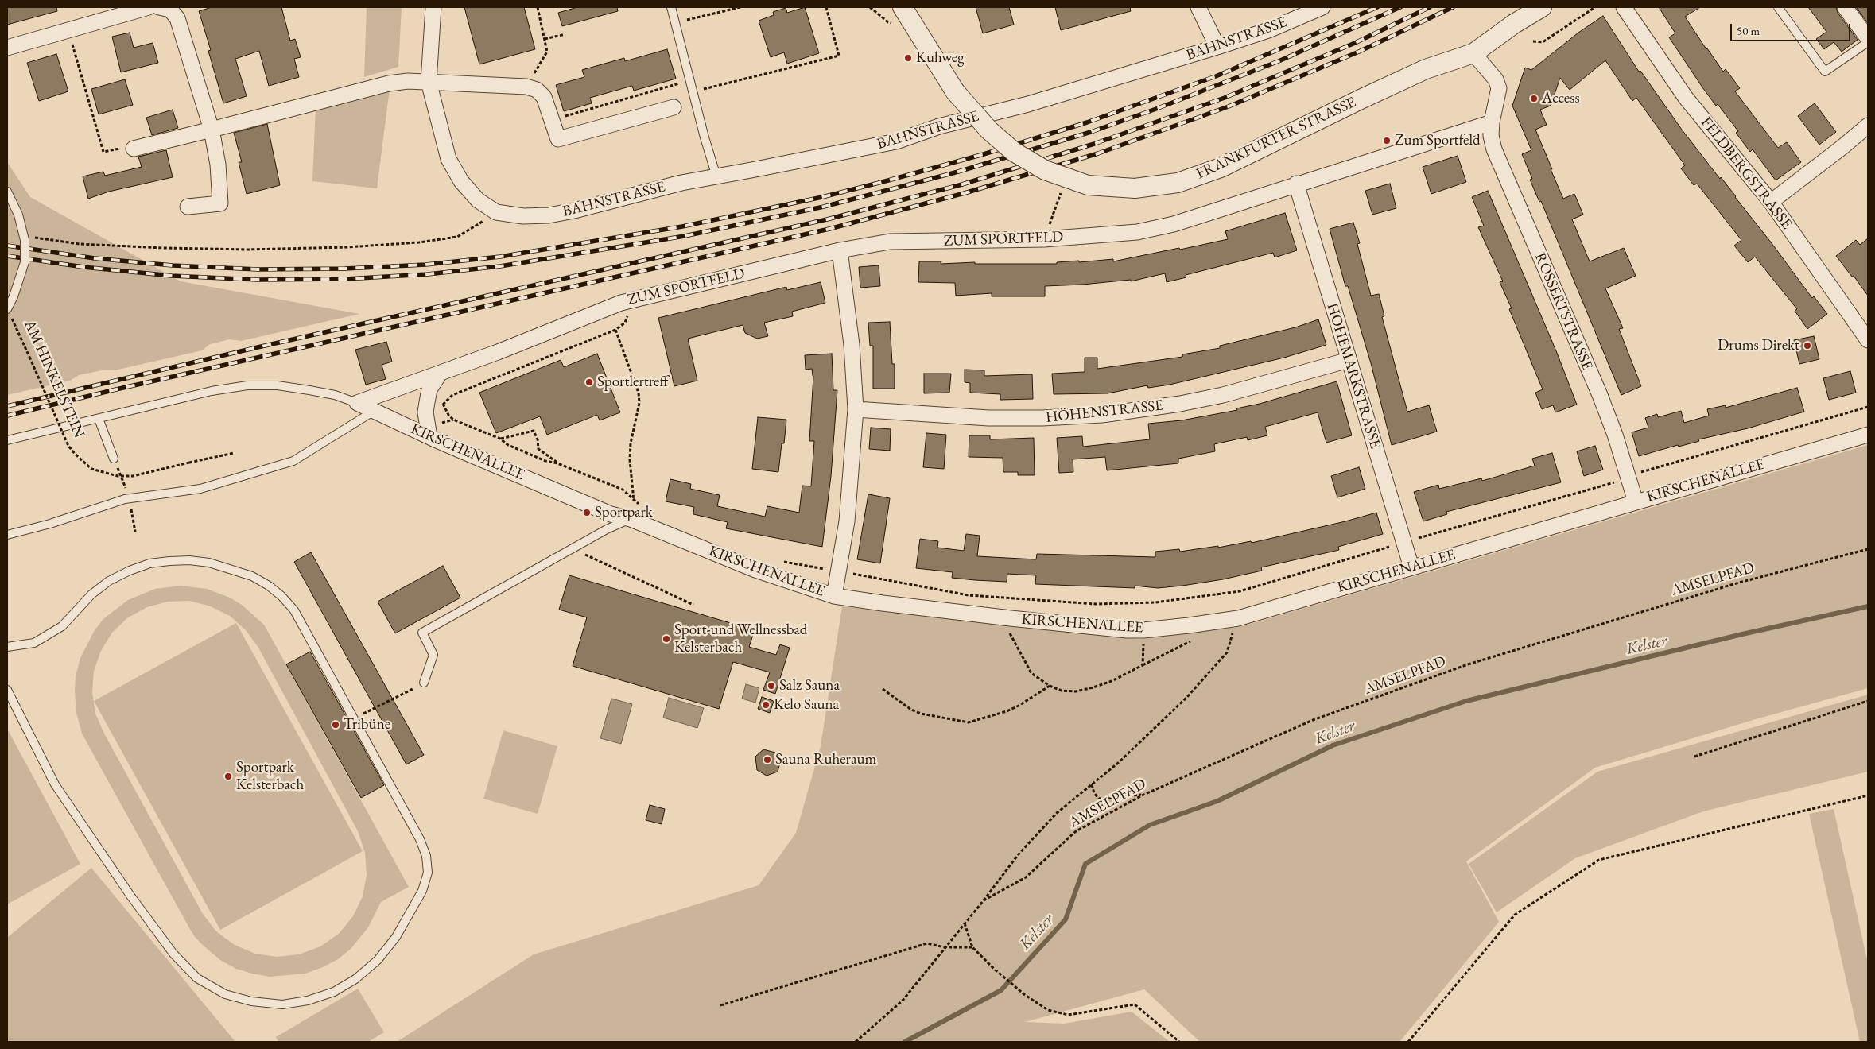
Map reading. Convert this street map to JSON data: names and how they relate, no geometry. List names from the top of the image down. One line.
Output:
{"streets":{"street":["BAHNSTRASSE","FRANKFURTER STRASSE","FELDBERGSTRASSE","ZUM SPORTFELD","ROSSERTSTRASSE","HOHEMARKSTRASSE","HÖHENSTRASSE","KIRSCHENALLEE"],"path":["AM HINKELSTEIN","AMSELPFAD"]},"crossings":[["ZUM SPORTFELD","ROSSERTSTRASSE"],["ZUM SPORTFELD","HOHEMARKSTRASSE"],["ZUM SPORTFELD","KIRSCHENALLEE"],["ROSSERTSTRASSE","KIRSCHENALLEE"],["HOHEMARKSTRASSE","HÖHENSTRASSE"],["HOHEMARKSTRASSE","KIRSCHENALLEE"]],"water":["Kelster"],"places":["Kuhweg","Access","Zum Sportfeld","Drums Direkt","Sportlertreff","Sportpark","Sport-und Wellnessbad Kelsterbach","Salz Sauna","Kelo Sauna","Tribüne","Sauna Ruheraum","Sportpark Kelsterbach"],"scale_bar":"50 m"}
